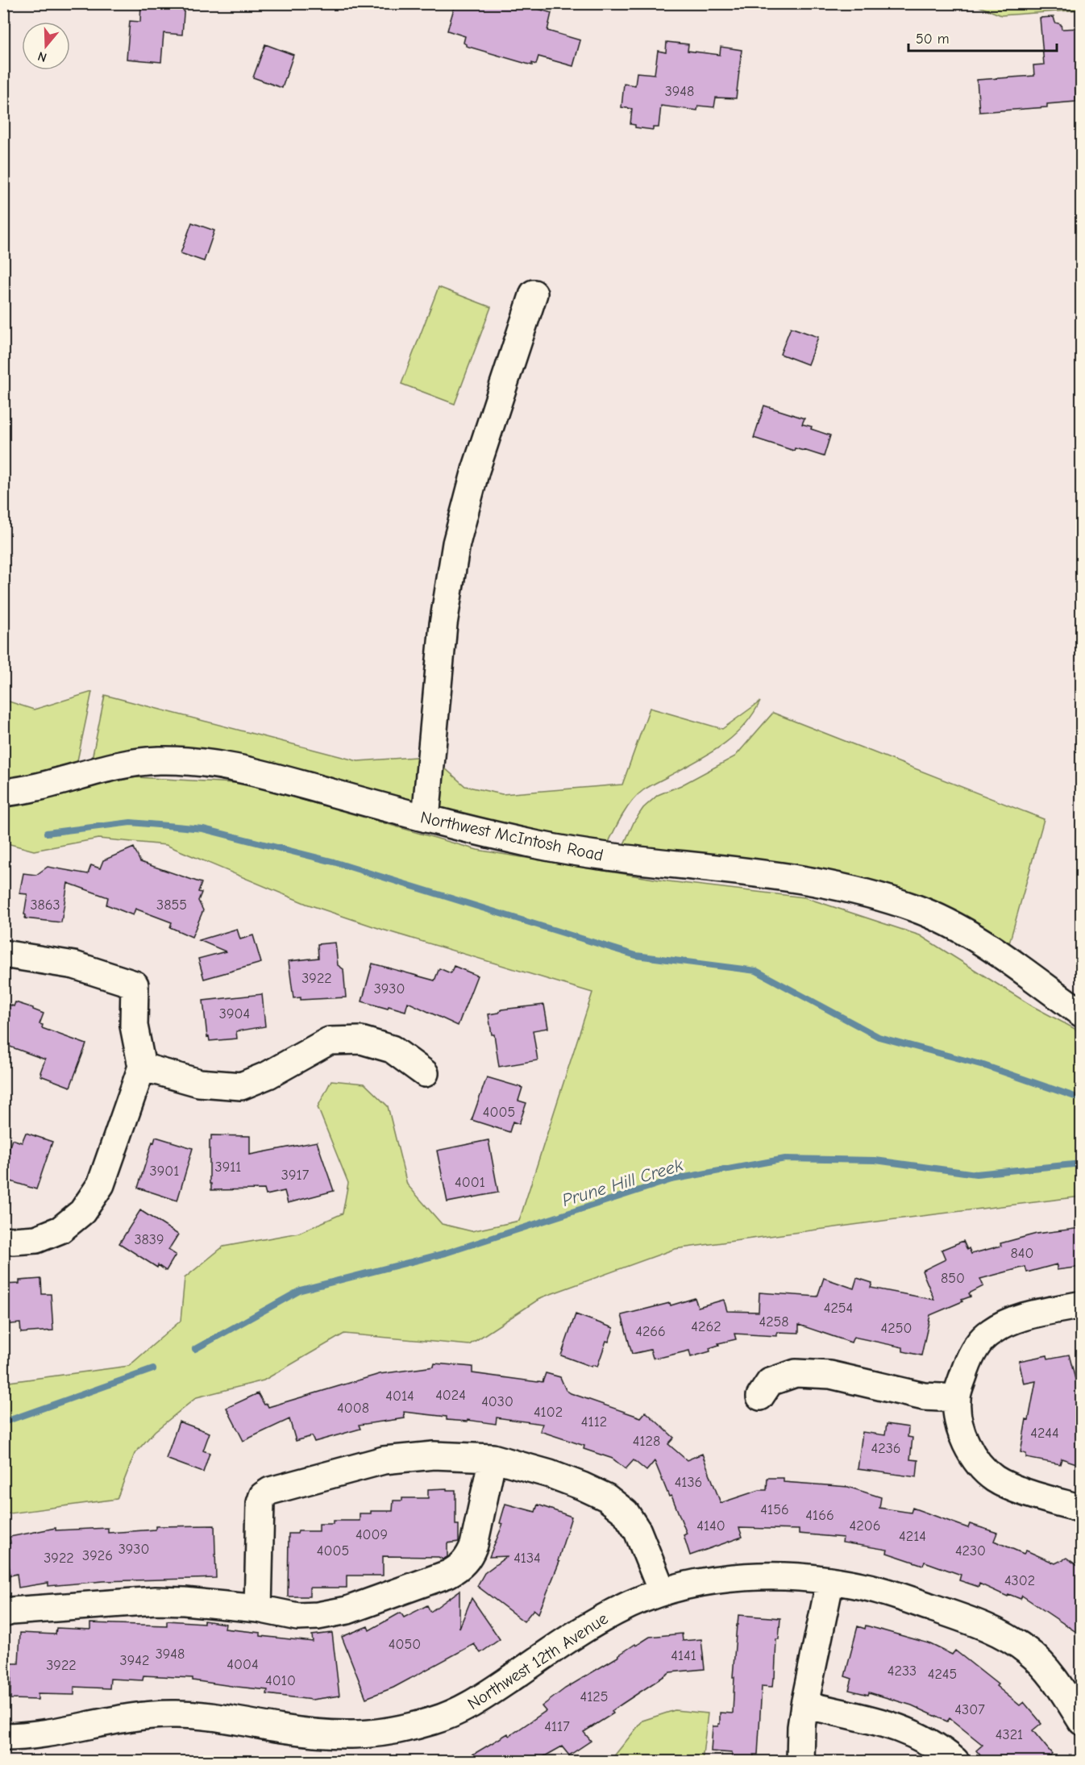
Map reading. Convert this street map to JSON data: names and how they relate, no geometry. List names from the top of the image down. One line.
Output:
{"streets":{"street":["Northwest McIntosh Road","Northwest 12th Avenue"]},"water":["Prune Hill Creek"],"house_numbers":["3948","3863","3855","3922","3930","3904","4005","3911","3901","3917","4001","3839","840","850","4254","4258","4262","4250","4266","4024","4014","4030","4008","4102","4112","4244","4128","4236","4136","4156","4166","4140","4206","4009","4214","3930","4005","4230","3926","3922","4134","4302","4050","3948","4141","3942","4004","3922","4233","4245","4010","4125","4307","4117","4321"],"scale_bar":"50 m","north":"bottom"}
